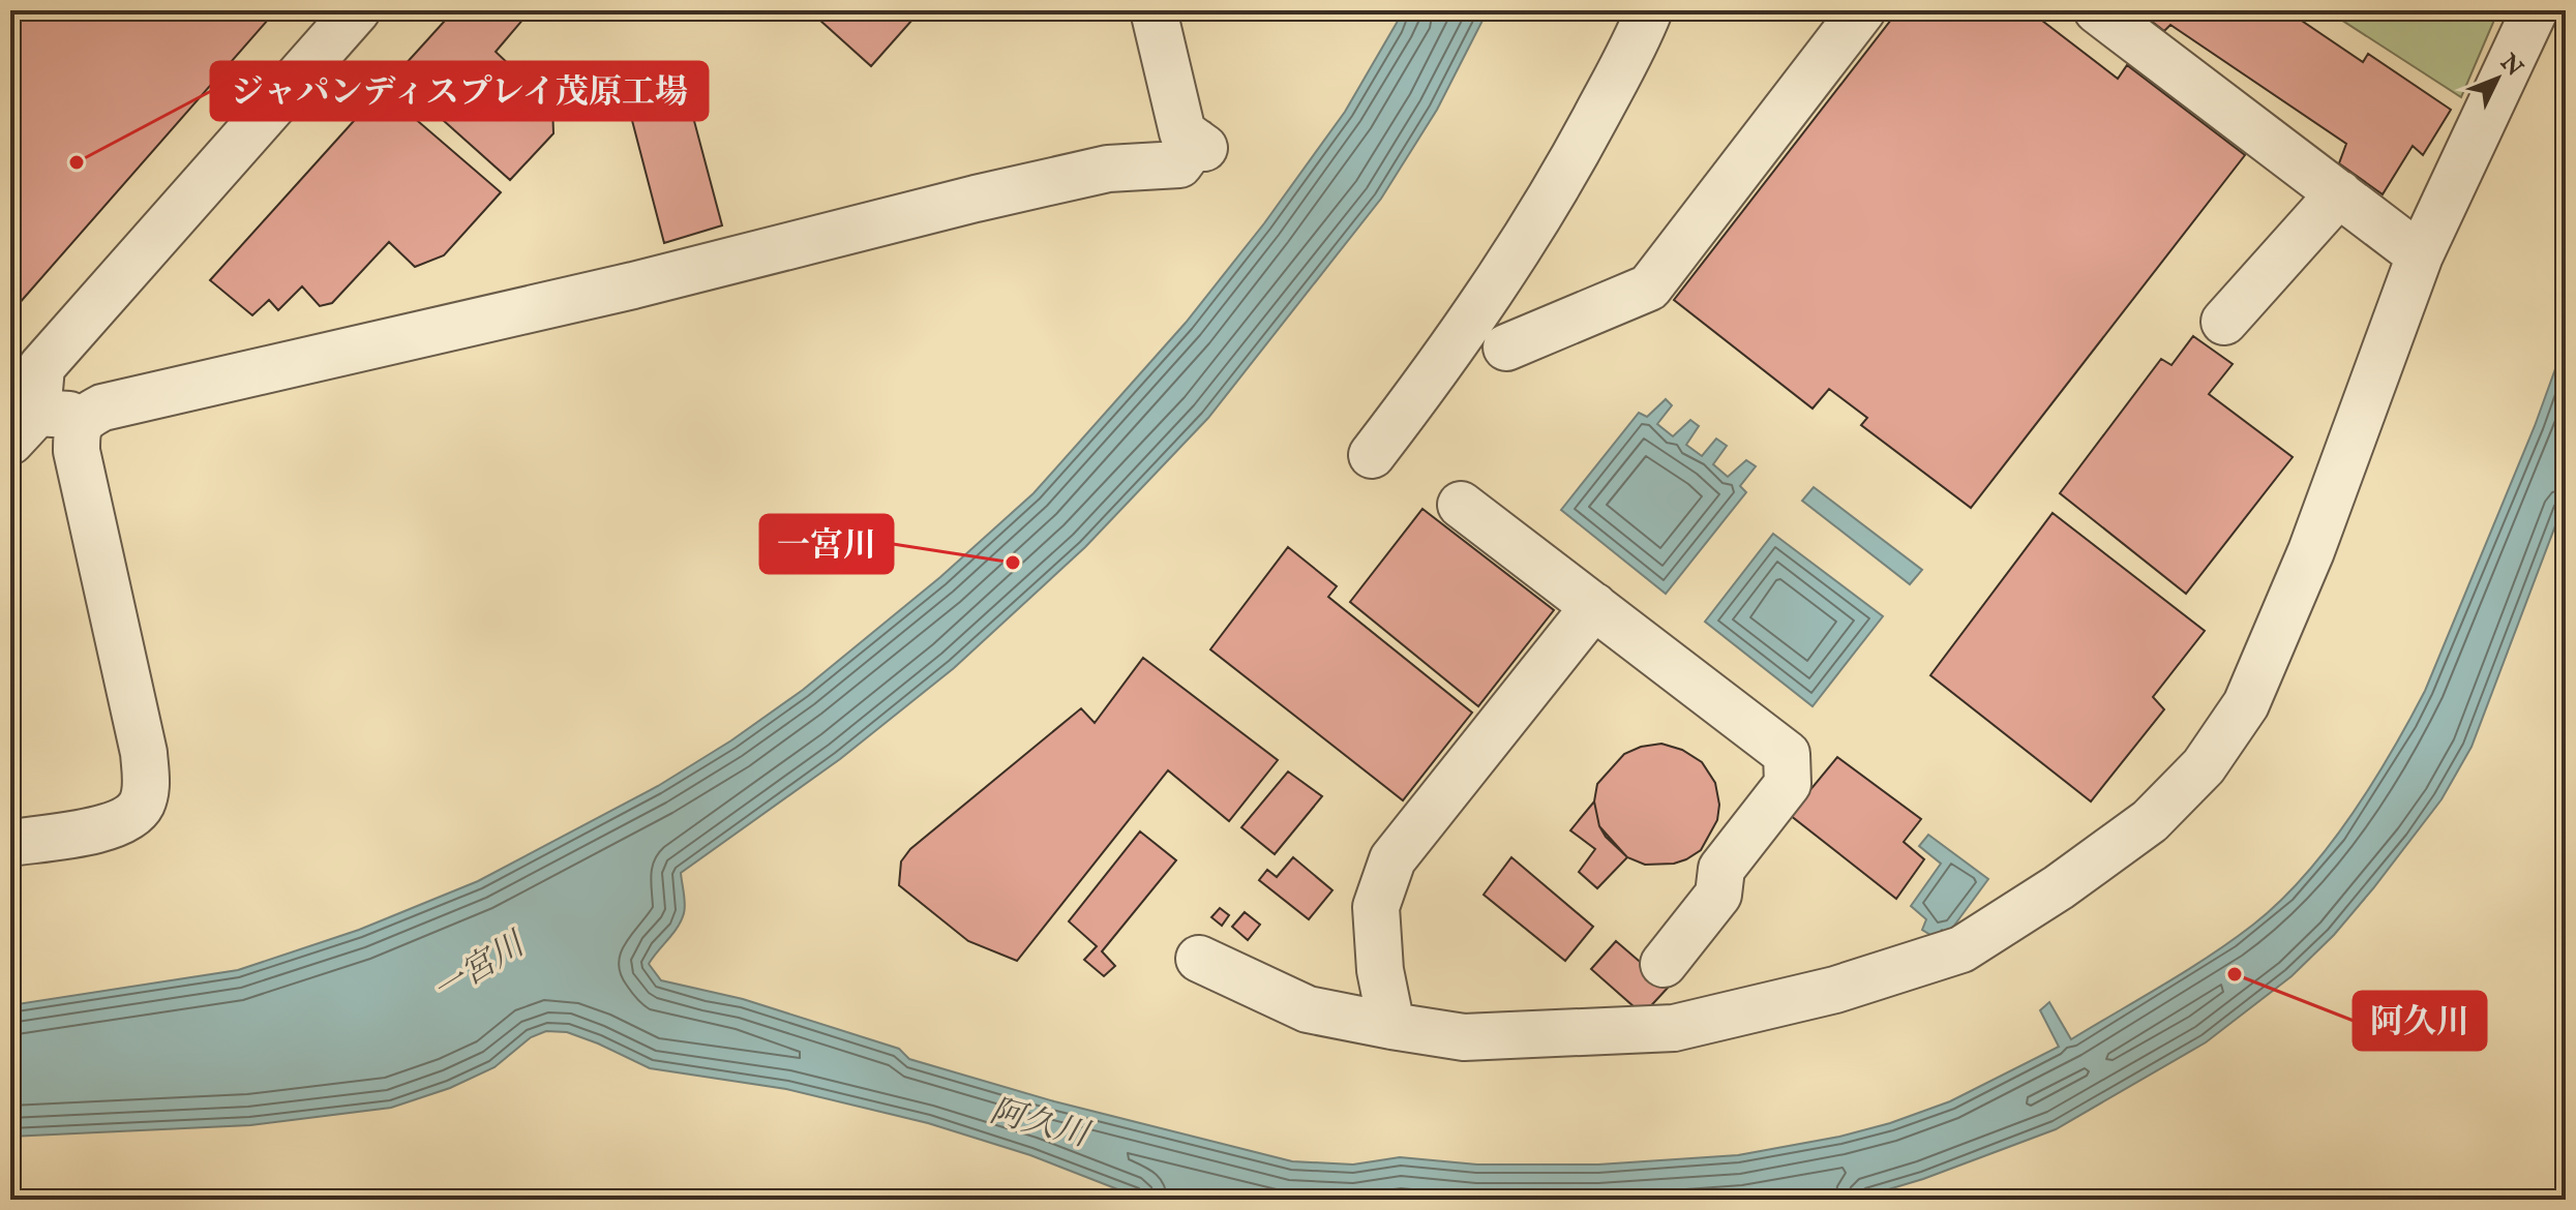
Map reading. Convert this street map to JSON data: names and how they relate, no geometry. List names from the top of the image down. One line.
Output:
{"water":["一宮川","阿久川"],"places":["ジャパンディスプレイ茂原工場","一宮川","阿久川"],"north":"top right"}
